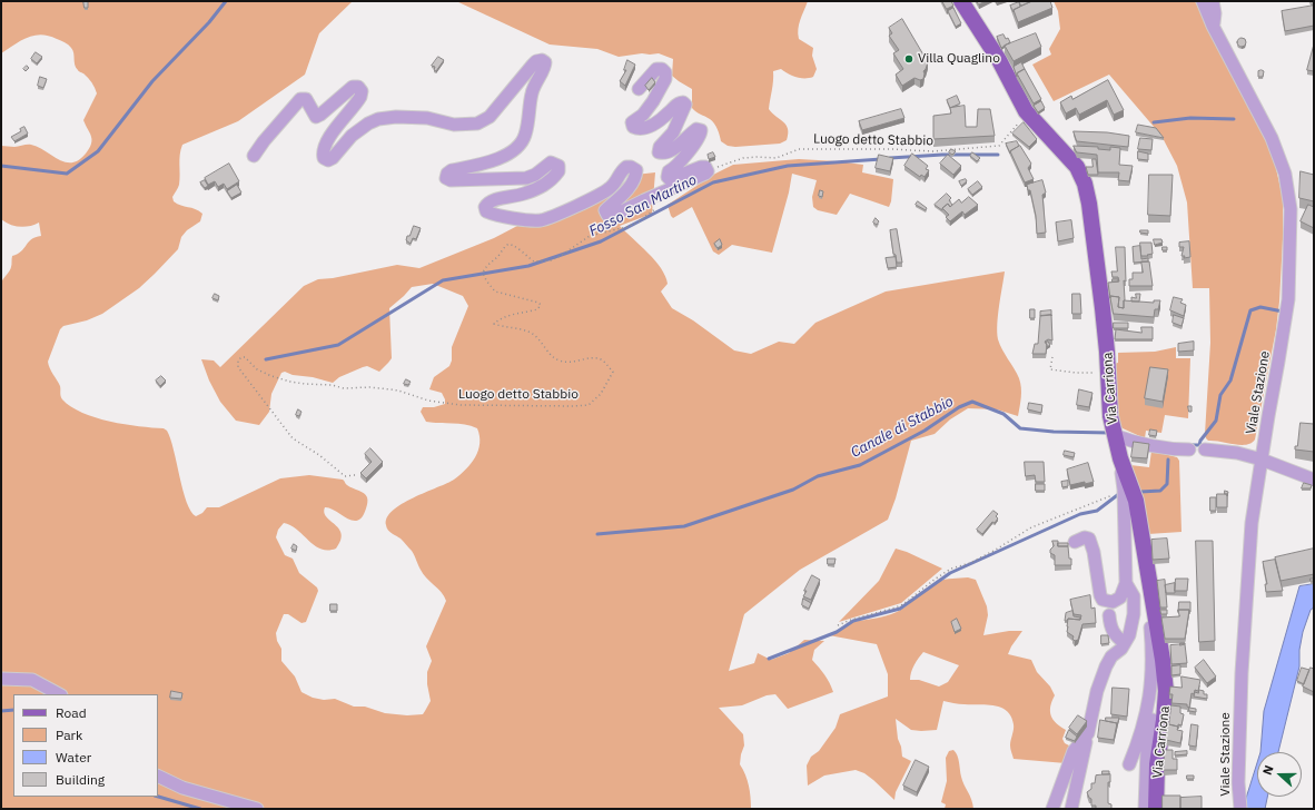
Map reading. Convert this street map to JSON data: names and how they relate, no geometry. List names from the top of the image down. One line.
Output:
{"streets":{"main road":["Via Carriona"],"street":["Viale Stazione"],"path":["Luogo detto Stabbio"]},"crossings":[["Luogo detto Stabbio","Via Carriona"]],"water":["Fosso San Martino","Canale di Stabbio"],"places":["Villa Quaglino"],"legend":["Road","Park","Water","Building"],"north":"left"}
